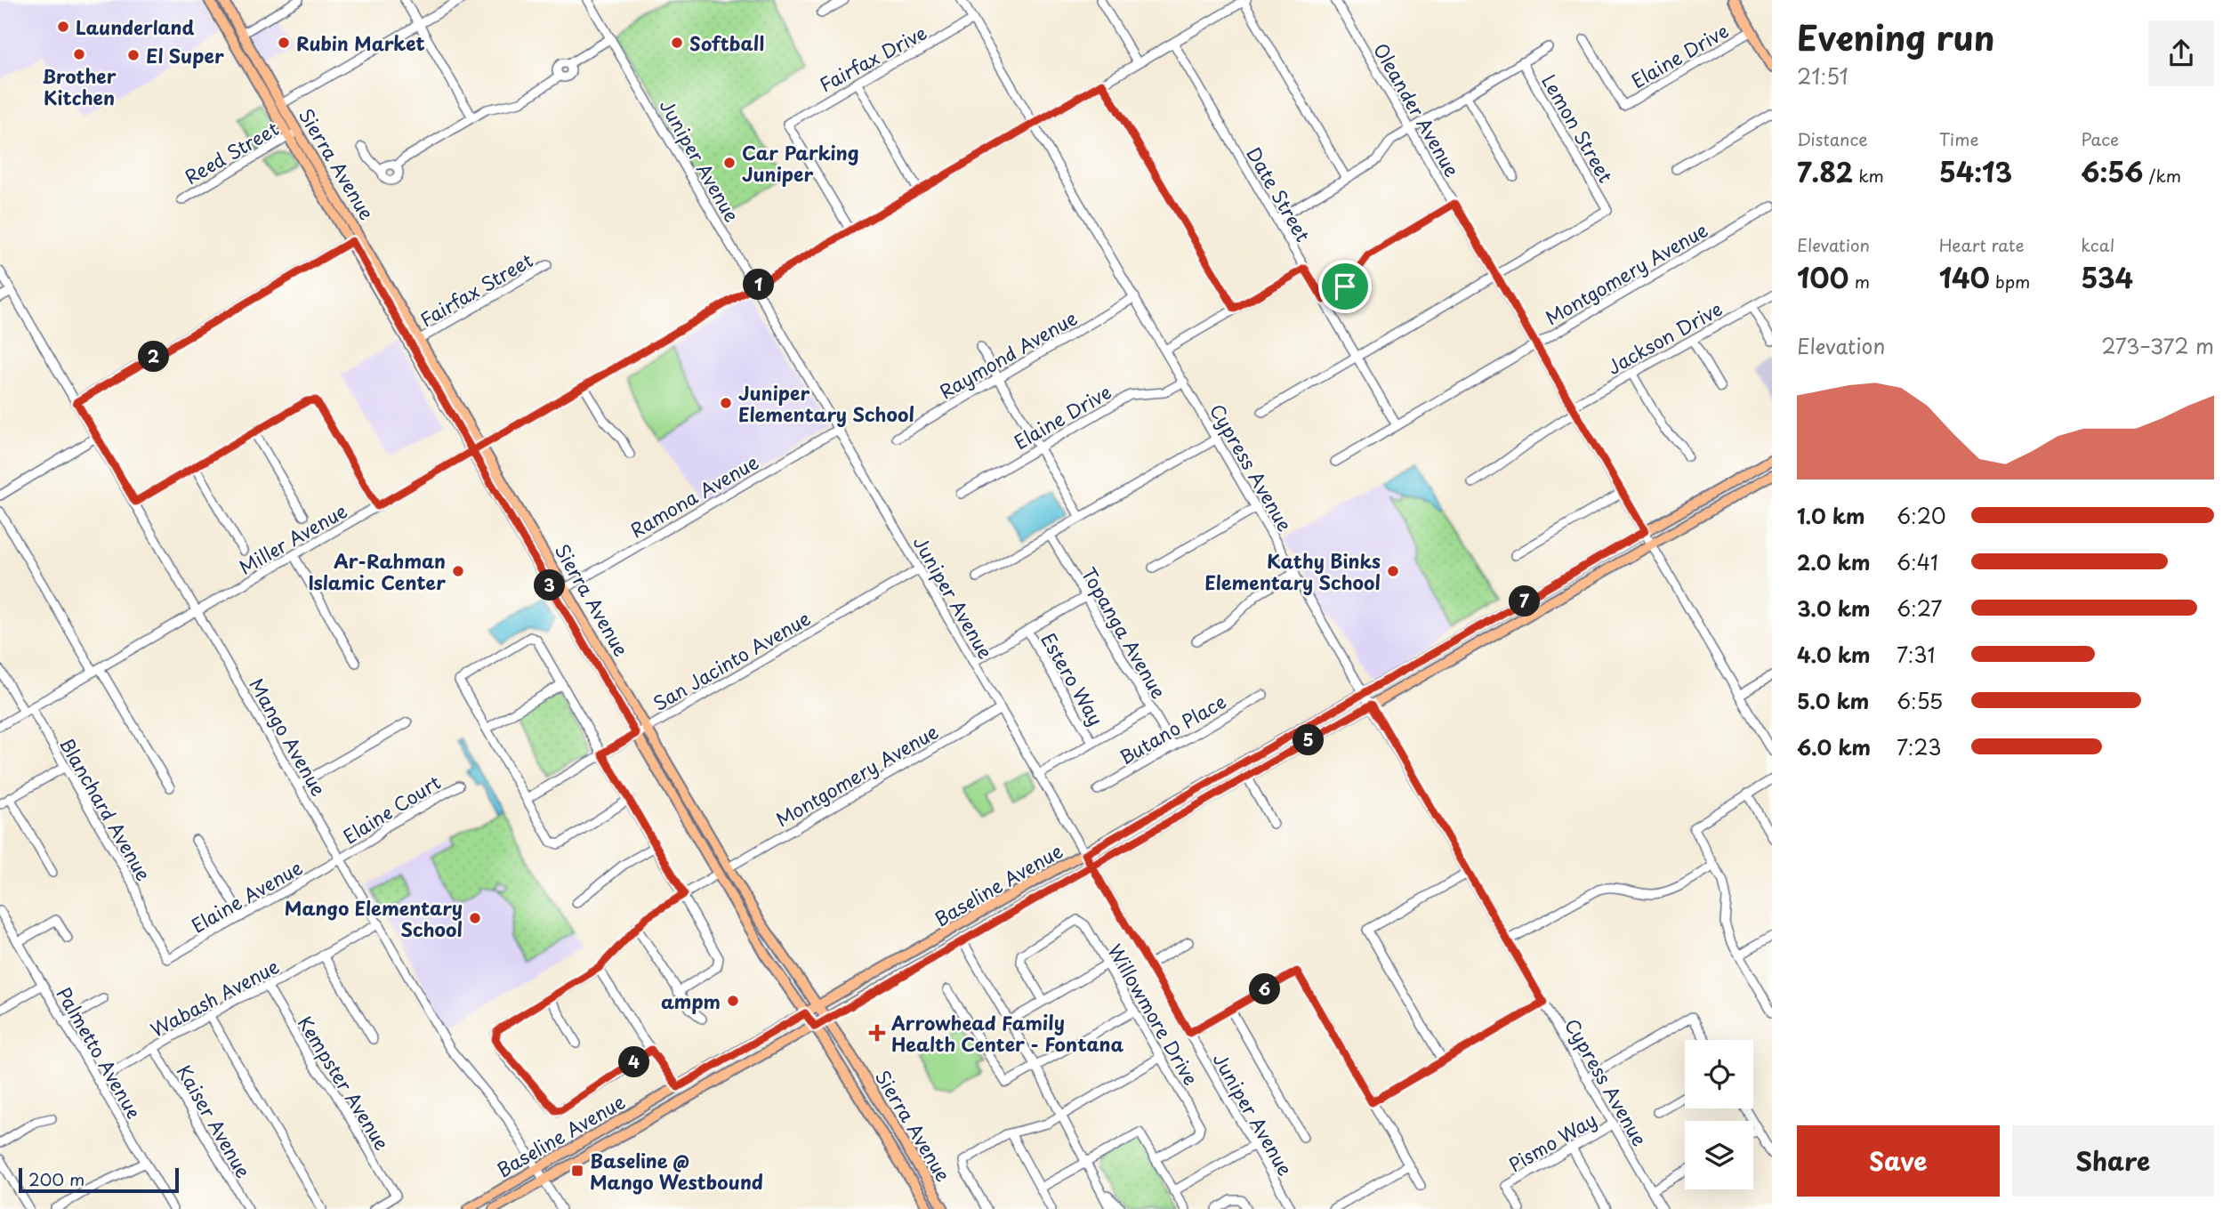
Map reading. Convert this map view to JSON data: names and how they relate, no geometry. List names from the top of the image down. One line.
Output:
{"streets":{"main road":["Sierra Avenue","Baseline Avenue"],"street":["Elaine Drive","Fairfax Drive","Oleander Avenue","Lemon Street","Reed Street","Juniper Avenue","Date Street","Montgomery Avenue","Fairfax Street","Jackson Drive","Raymond Avenue","Cypress Avenue","Ramona Avenue","Miller Avenue","Topanga Avenue","San Jacinto Avenue","Estero Way","Butano Place","Mango Avenue","Blanchard Avenue","Elaine Court","Elaine Avenue","Wabash Avenue","Willowmore Drive","Palmetto Avenue","Kempster Avenue","Kaiser Avenue","Pismo Way"]},"crossings":[["Elaine Drive","Cypress Avenue"],["Fairfax Drive","Cypress Avenue"],["Fairfax Drive","Miller Avenue"],["Oleander Avenue","Lemon Street"],["Oleander Avenue","Montgomery Avenue"],["Oleander Avenue","Jackson Drive"],["Oleander Avenue","Baseline Avenue"],["Reed Street","Sierra Avenue"],["Juniper Avenue","Montgomery Avenue"],["Juniper Avenue","Ramona Avenue"],["Juniper Avenue","Miller Avenue"],["Juniper Avenue","San Jacinto Avenue"],["Juniper Avenue","Baseline Avenue"],["Sierra Avenue","Montgomery Avenue"],["Sierra Avenue","Fairfax Street"],["Sierra Avenue","Ramona Avenue"],["Sierra Avenue","Miller Avenue"],["Sierra Avenue","San Jacinto Avenue"],["Sierra Avenue","Baseline Avenue"],["Date Street","Montgomery Avenue"],["Date Street","Miller Avenue"],["Raymond Avenue","Cypress Avenue"],["Cypress Avenue","Miller Avenue"],["Cypress Avenue","Baseline Avenue"],["Cypress Avenue","Pismo Way"],["Miller Avenue","Mango Avenue"],["Miller Avenue","Blanchard Avenue"],["Topanga Avenue","Butano Place"],["Mango Avenue","Elaine Court"],["Mango Avenue","Baseline Avenue"],["Mango Avenue","Elaine Avenue"],["Mango Avenue","Wabash Avenue"],["Blanchard Avenue","Elaine Avenue"],["Elaine Court","Elaine Avenue"],["Wabash Avenue","Palmetto Avenue"],["Wabash Avenue","Kempster Avenue"],["Wabash Avenue","Kaiser Avenue"]],"places":{"other":["Launderland","Rubin Market","Softball","Brother Kitchen","El Super","Car Parking Juniper","Juniper Elementary School","Ar-Rahman Islamic Center","Kathy Binks Elementary School","Mango Elementary School","ampm"],"health":["Arrowhead Family Health Center - Fontana"],"transit":["Baseline @ Mango Westbound"]},"scale_bar":"200 m","page":{"heading":["Evening run","21:51"],"stats":[["Distance","7.82 km"],["Time","54:13"],["Pace","6:56 /km"],["Elevation","100 m"],["Heart rate","140 bpm"],["kcal","534"]],"pins":["1","2","3","7","5","6","4"],"chart":["Elevation","273–372 m"],"list":[{"name":"1.0 km","note":"6:20"},{"name":"2.0 km","note":"6:41"},{"name":"3.0 km","note":"6:27"},{"name":"4.0 km","note":"7:31"},{"name":"5.0 km","note":"6:55"},{"name":"6.0 km","note":"7:23"}],"buttons":["Save","Share"],"scale":"200 m"}}
